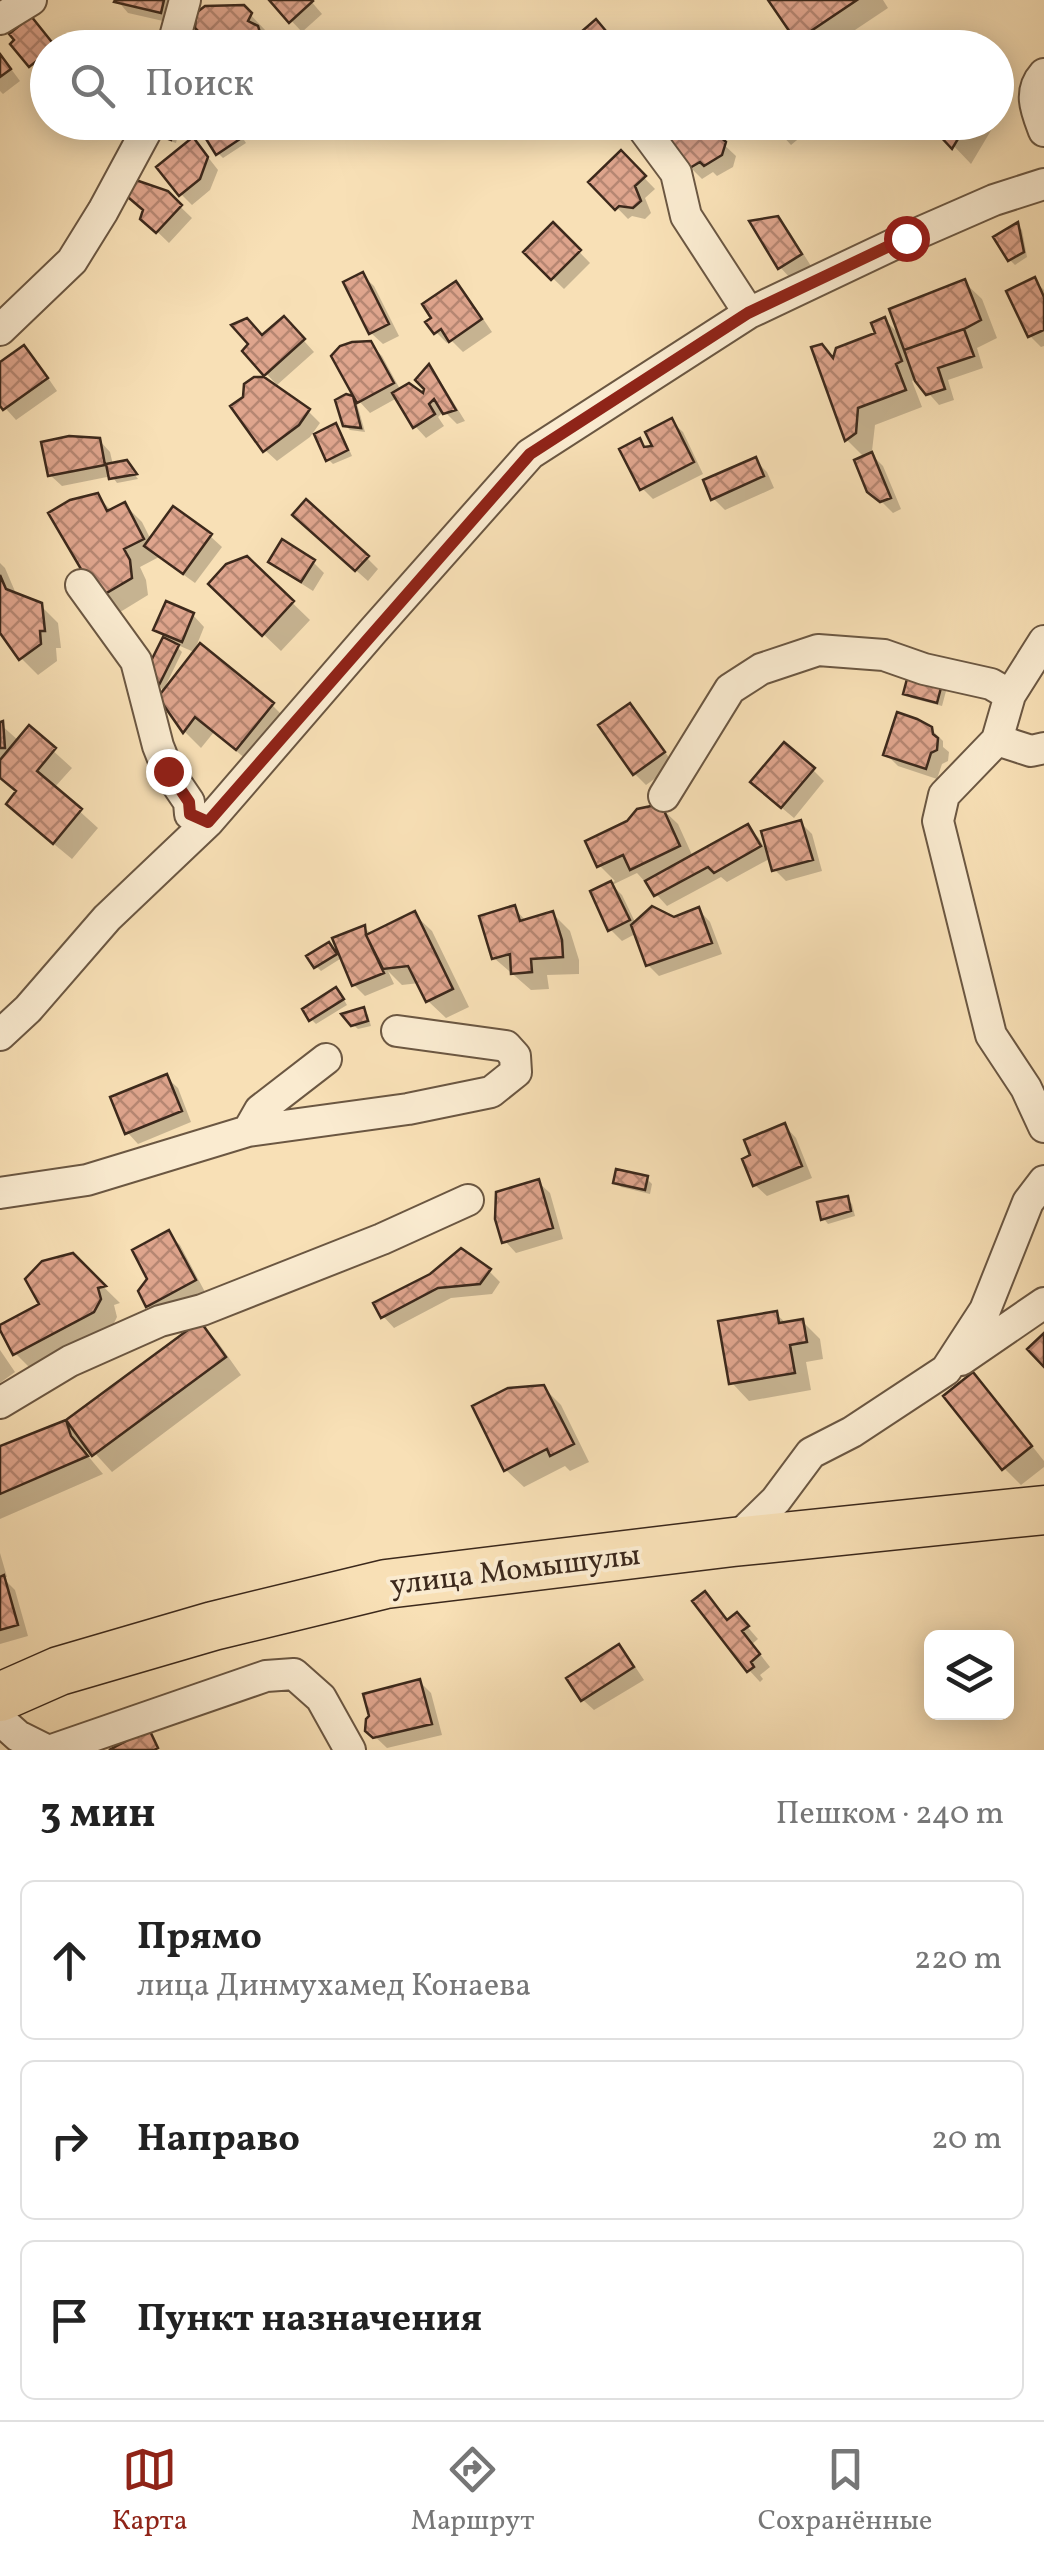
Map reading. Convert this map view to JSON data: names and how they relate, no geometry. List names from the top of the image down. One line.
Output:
{"streets":{"main road":["улица Момышулы"]},"page":{"search":"Поиск","heading":["3 мин","Пешком · 240 m"],"list":[["Прямо","лица Динмухамед Конаева","220 m"],["Направо","20 m"],"Пункт назначения"],"nav":["Карта","Маршрут","Сохранённые"]}}
